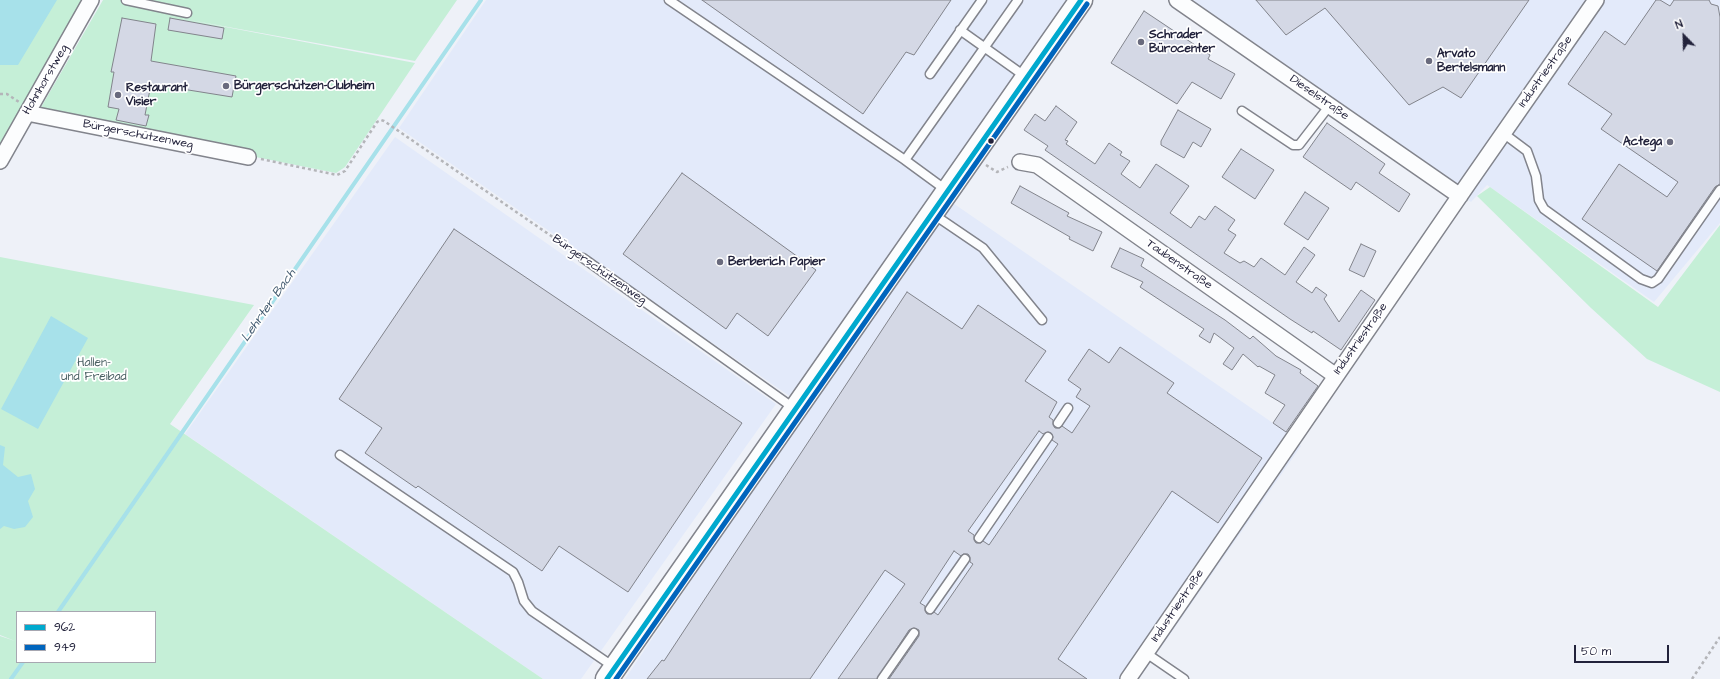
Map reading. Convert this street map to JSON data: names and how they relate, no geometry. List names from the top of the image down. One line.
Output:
{"streets":{"street":["Industriestraße","Hohnhorstweg","Dieselstraße","Bürgerschützenweg","Taubenstraße"]},"crossings":[["Industriestraße","Dieselstraße"],["Industriestraße","Taubenstraße"],["Hohnhorstweg","Bürgerschützenweg"]],"water":["Lehrter Bach"],"parks":["Hallen- und Freibad"],"places":["Schrader Bürocenter","Arvato Bertelsmann","Bürgerschützen-Clubheim","Restaurant Visier","Actega","Berberich Papier"],"lines":["transit line 962","transit line 949"],"legend":["962","949"],"scale_bar":"50 m","north":"top left"}
